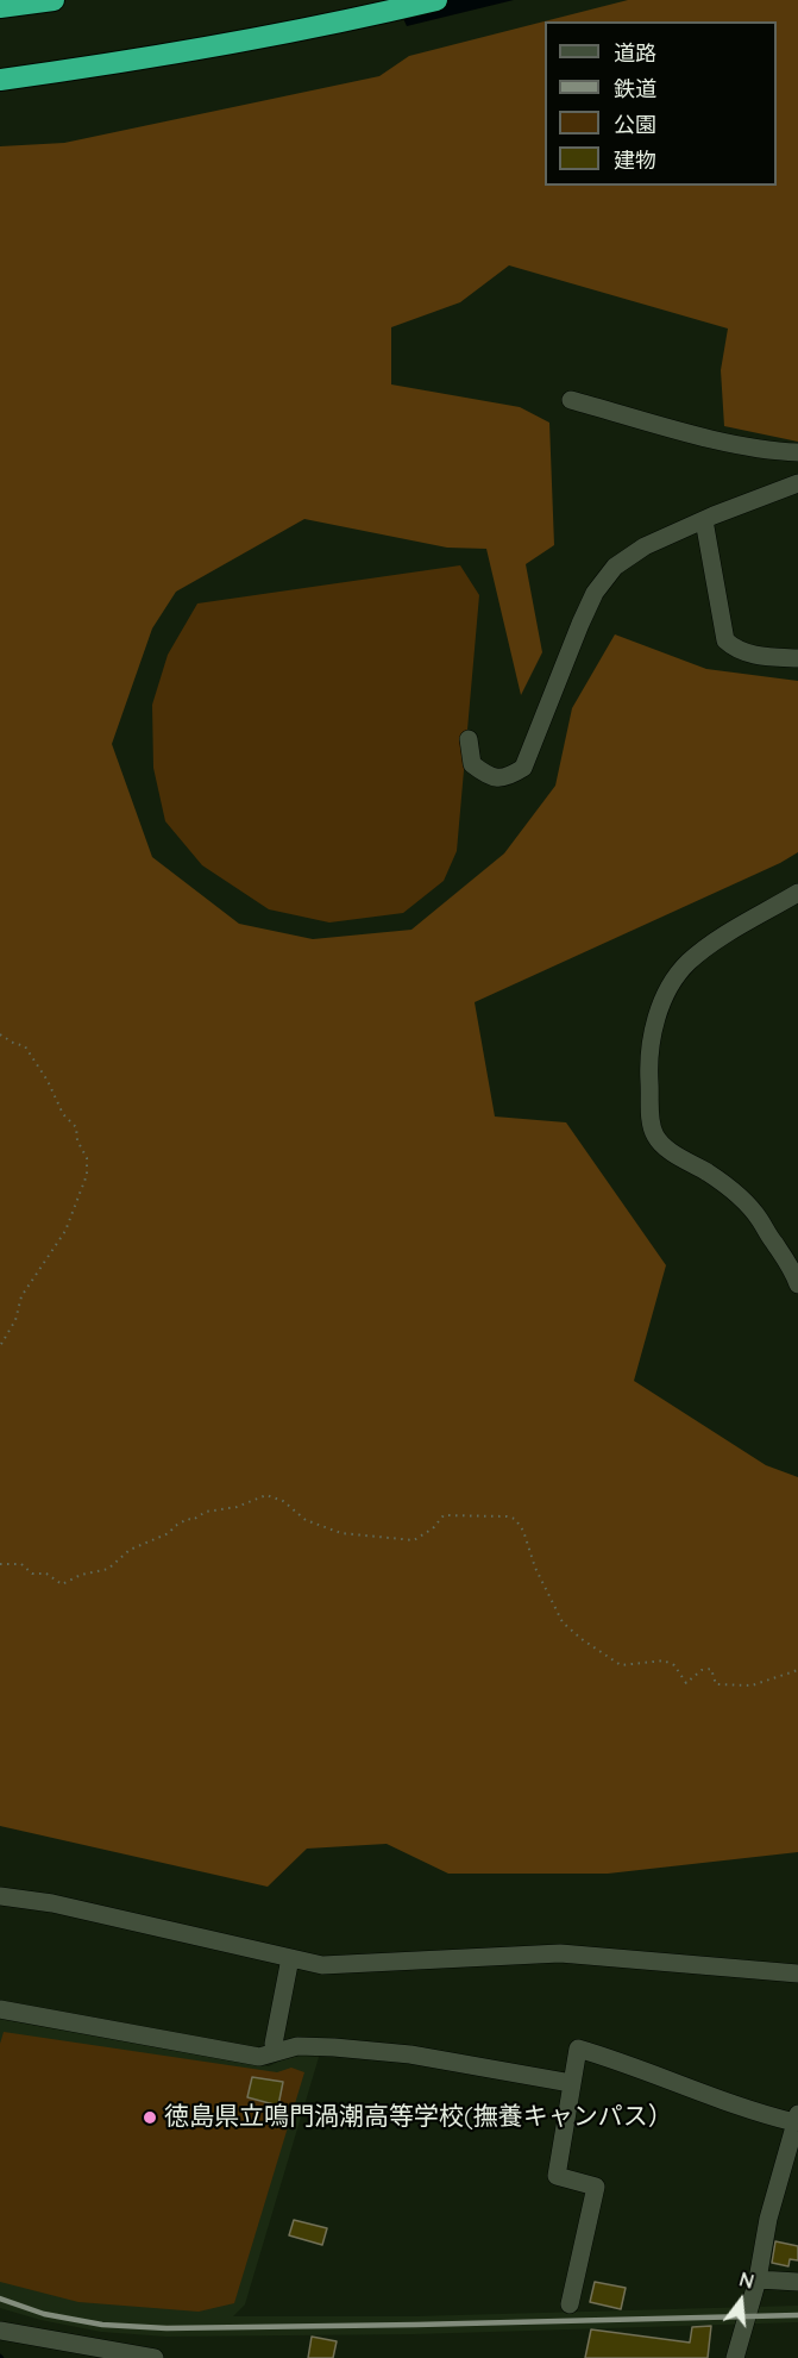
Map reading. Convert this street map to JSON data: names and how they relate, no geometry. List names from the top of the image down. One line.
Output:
{"places":["徳島県立鳴門渦潮高等学校(撫養キャンパス）"],"legend":["道路","鉄道","公園","建物"],"north":"top"}
